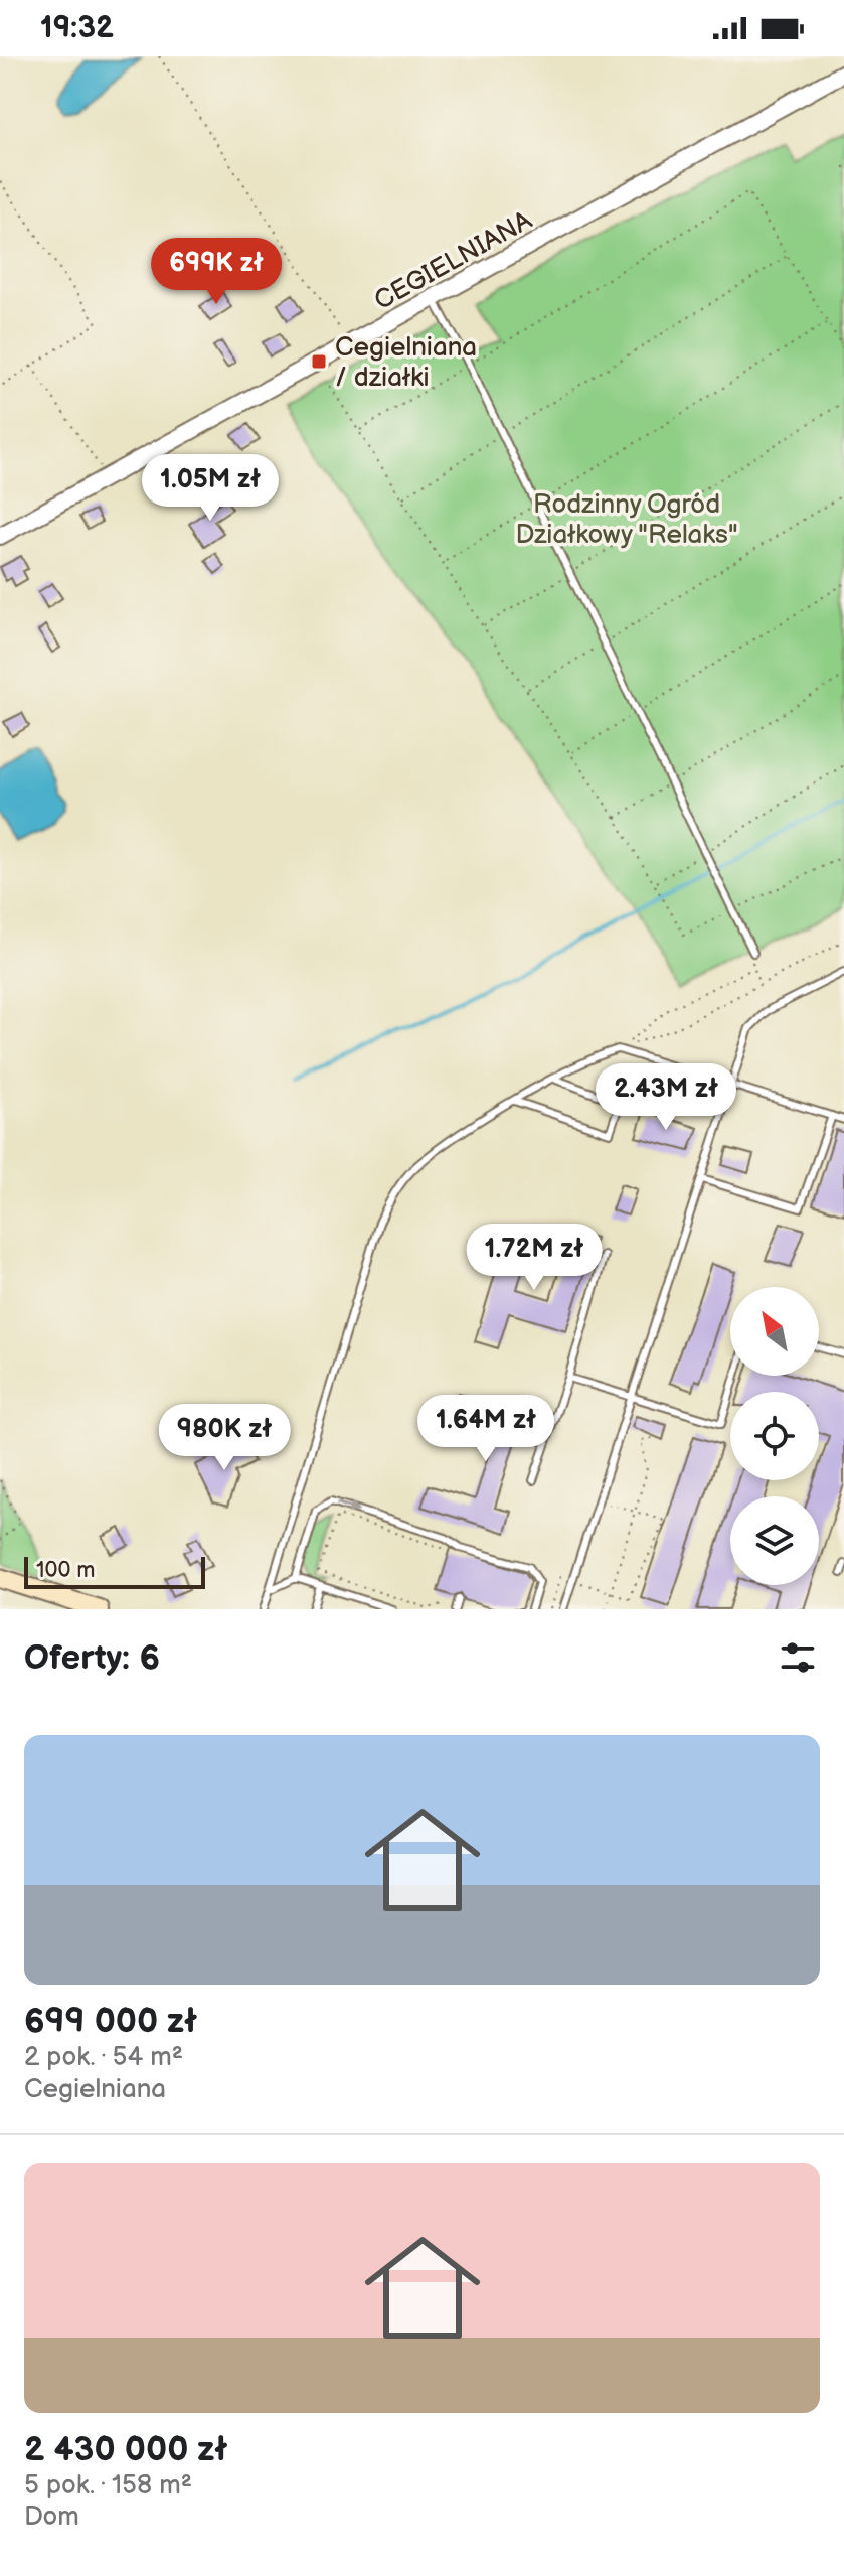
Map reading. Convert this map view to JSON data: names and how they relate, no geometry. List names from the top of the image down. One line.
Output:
{"streets":{"street":["CEGIELNIANA"]},"parks":["Rodzinny Ogród Działkowy \"Relaks\""],"places":{"transit":["Cegielniana / działki"]},"scale_bar":"100 m","north":"top left","page":{"status":"19:32","price":["699K zł","1.05M zł","2.43M zł","1.72M zł","1.64M zł","980K zł"],"scale":"100 m","heading":"Oferty: 6","list":[{"name":"699 000 zł","note":"2 pok. · 54 m² · Cegielniana"},{"name":"2 430 000 zł","note":"5 pok. · 158 m² · Dom"}]}}
